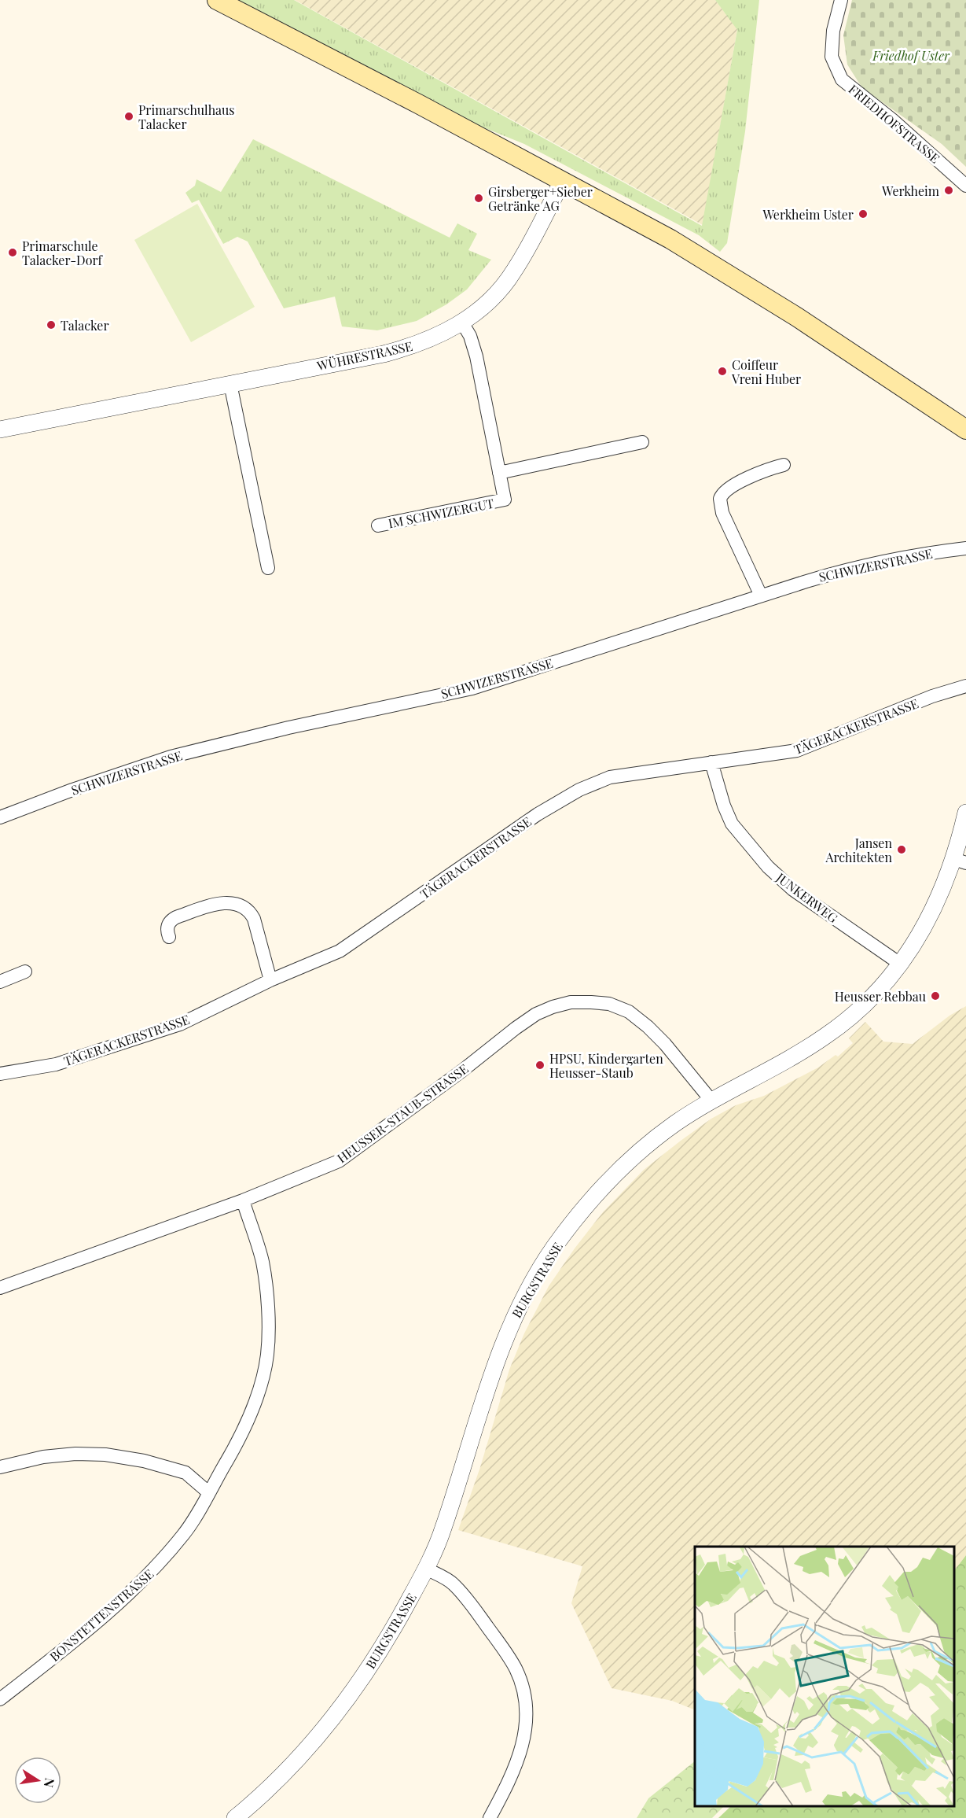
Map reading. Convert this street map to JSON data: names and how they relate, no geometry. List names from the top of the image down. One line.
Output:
{"streets":{"street":["FRIEDHOFSTRASSE","WÜHRESTRASSE","IM SCHWIZERGUT","SCHWIZERSTRASSE","TÄGERACKERSTRASSE","JUNKERWEG","HEUSSER-STAUB-STRASSE","BURGSTRASSE","BONSTETTENSTRASSE"]},"crossings":[["WÜHRESTRASSE","IM SCHWIZERGUT"],["TÄGERACKERSTRASSE","JUNKERWEG"],["JUNKERWEG","BURGSTRASSE"],["HEUSSER-STAUB-STRASSE","BURGSTRASSE"],["HEUSSER-STAUB-STRASSE","BONSTETTENSTRASSE"]],"parks":["Friedhof Uster"],"places":["Primarschulhaus Talacker","Werkheim","Girsberger+Sieber Getränke AG","Werkheim Uster","Primarschule Talacker-Dorf","Talacker","Coiffeur Vreni Huber","Jansen Architekten","Heusser Rebbau","HPSU, Kindergarten Heusser-Staub"],"north":"right"}
